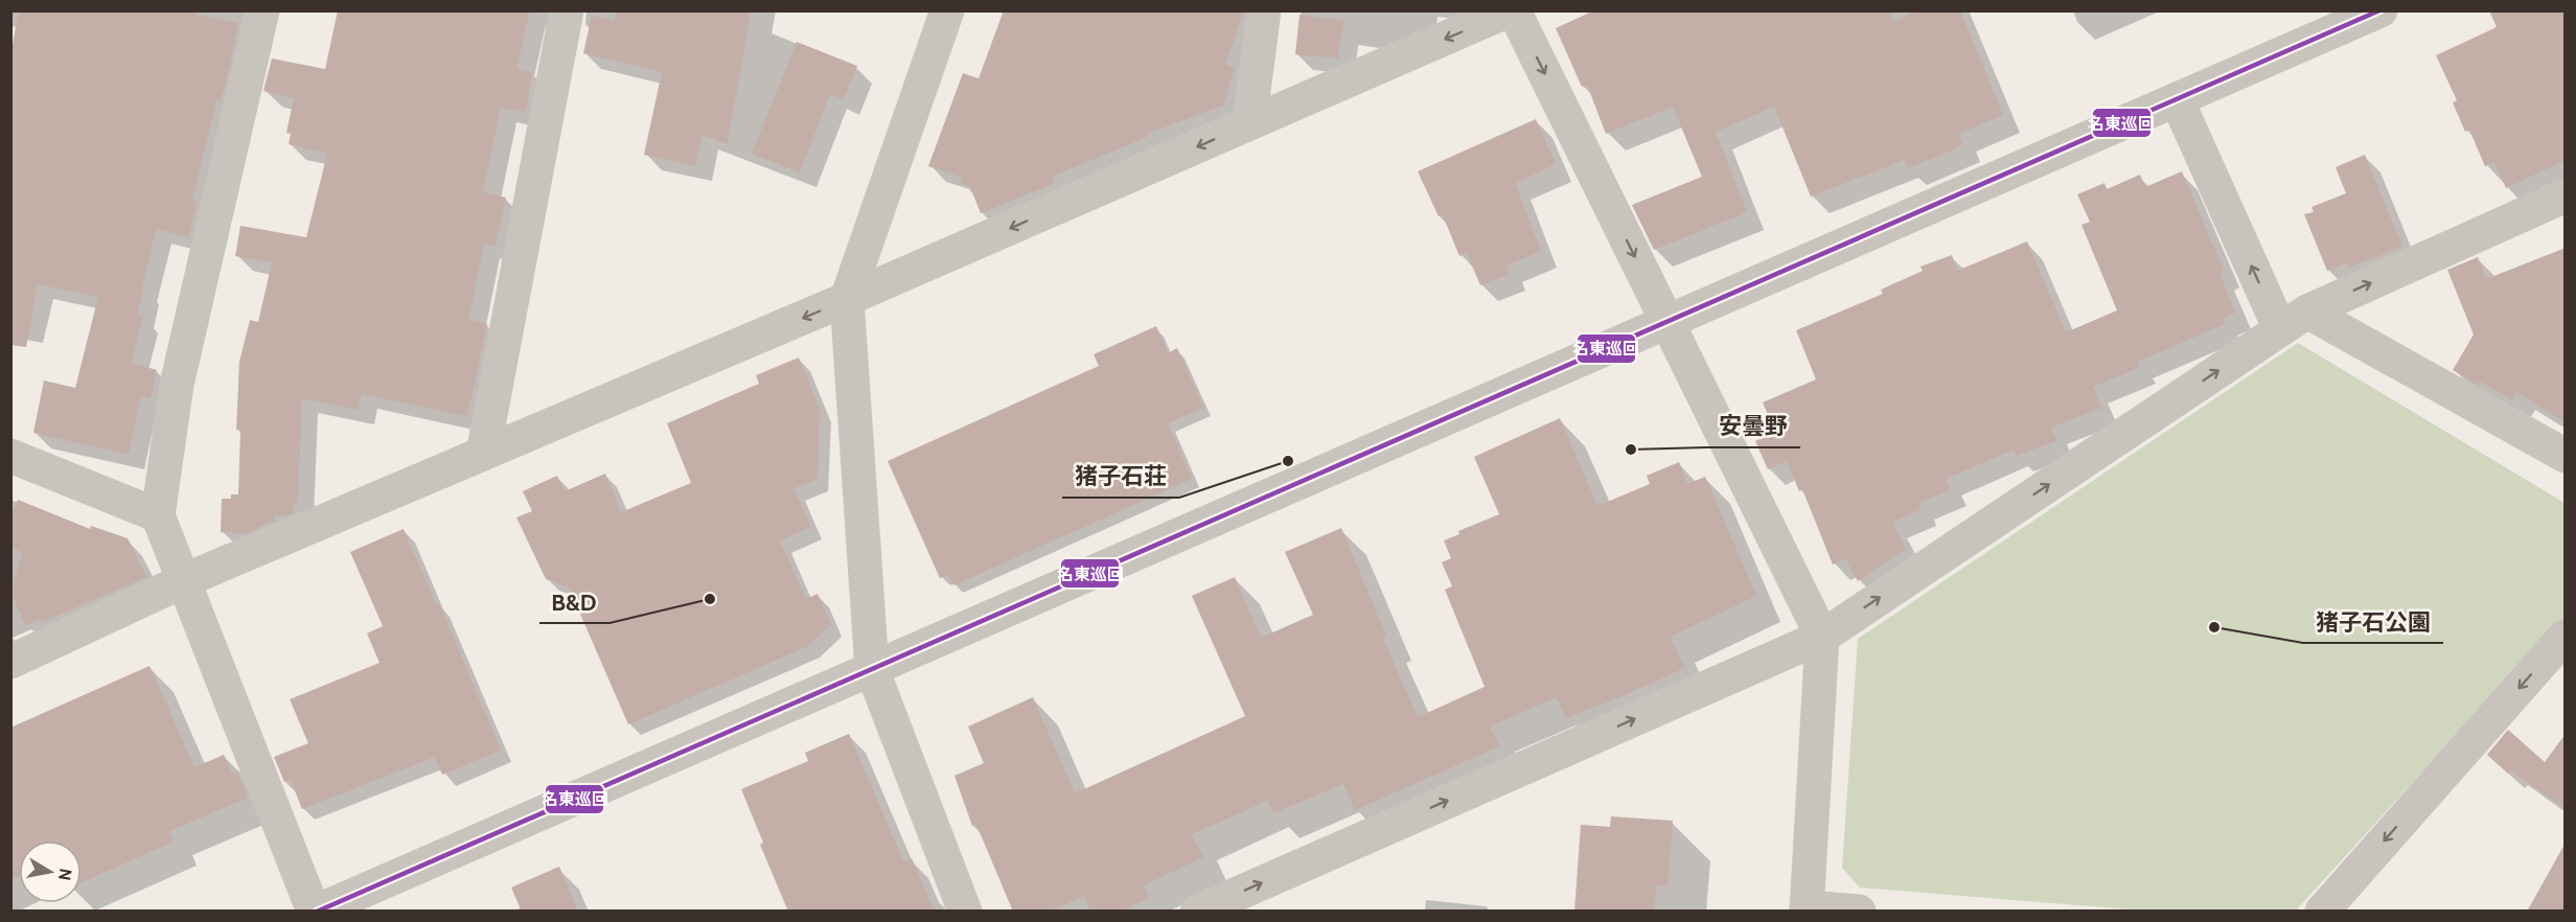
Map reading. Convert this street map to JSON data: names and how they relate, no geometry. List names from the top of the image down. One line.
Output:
{"places":["安曇野","猪子石荘","B&D","猪子石公園"],"lines":["transit line 名東巡回"],"north":"right"}
